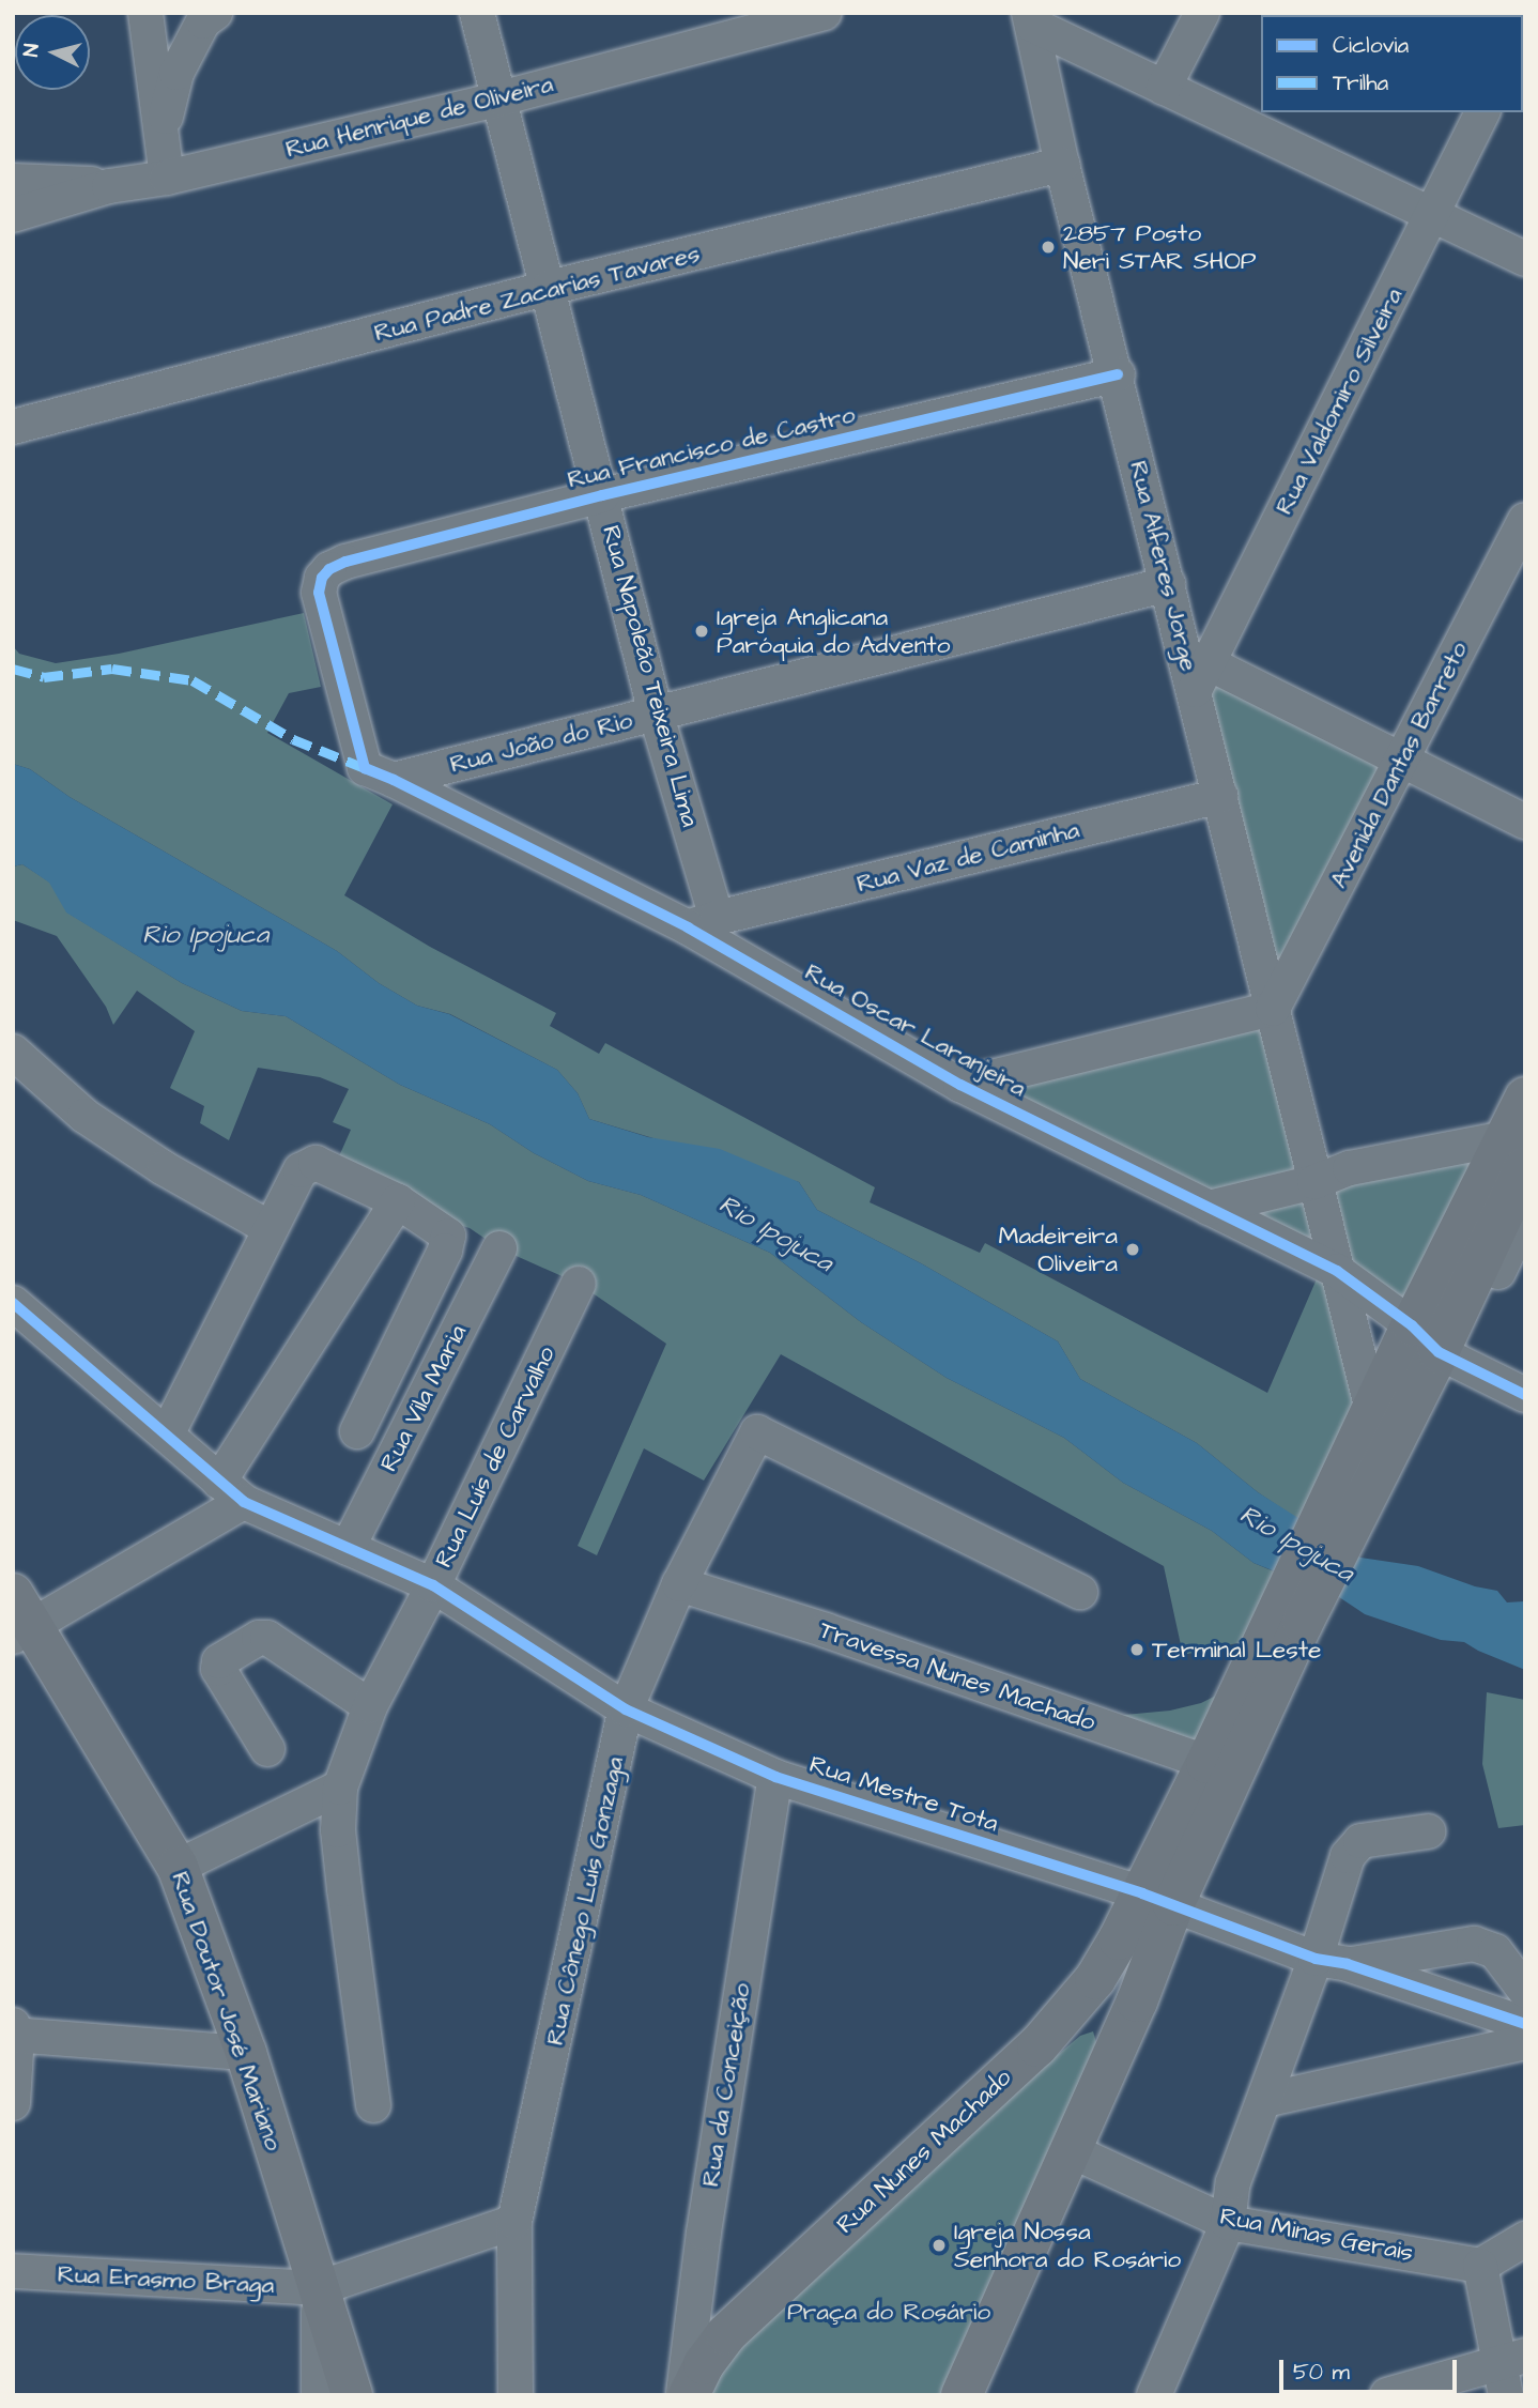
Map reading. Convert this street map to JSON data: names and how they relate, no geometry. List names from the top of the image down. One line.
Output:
{"streets":{"main road":["Rua Doutor José Mariano","Rua Nunes Machado"],"street":["Rua Henrique de Oliveira","Rua Padre Zacarias Tavares","Rua Valdomiro Silveira","Rua Francisco de Castro","Rua Alferes Jorge","Rua Napoleão Teixeira Lima","Rua João do Rio","Avenida Dantas Barreto","Rua Vaz de Caminha","Rua Oscar Laranjeira","Rua Vila Maria","Rua Luís de Carvalho","Travessa Nunes Machado","Rua Mestre Tota","Rua Cônego Luís Gonzaga","Rua da Conceição","Rua Minas Gerais","Rua Erasmo Braga"]},"crossings":[["Rua Henrique de Oliveira","Rua Napoleão Teixeira Lima"],["Rua Padre Zacarias Tavares","Rua Alferes Jorge"],["Rua Padre Zacarias Tavares","Rua Napoleão Teixeira Lima"],["Rua Valdomiro Silveira","Rua Alferes Jorge"],["Rua Francisco de Castro","Rua Alferes Jorge"],["Rua Francisco de Castro","Rua Napoleão Teixeira Lima"],["Rua Francisco de Castro","Rua João do Rio"],["Rua Francisco de Castro","Rua Oscar Laranjeira"],["Rua Alferes Jorge","Rua João do Rio"],["Rua Alferes Jorge","Avenida Dantas Barreto"],["Rua Alferes Jorge","Rua Vaz de Caminha"],["Rua Alferes Jorge","Rua Oscar Laranjeira"],["Rua Napoleão Teixeira Lima","Rua João do Rio"],["Rua Napoleão Teixeira Lima","Rua Vaz de Caminha"],["Rua Napoleão Teixeira Lima","Rua Oscar Laranjeira"],["Rua João do Rio","Rua Oscar Laranjeira"],["Rua Vaz de Caminha","Rua Oscar Laranjeira"],["Rua Vila Maria","Rua Mestre Tota"],["Rua Luís de Carvalho","Rua Mestre Tota"],["Travessa Nunes Machado","Rua Cônego Luís Gonzaga"],["Rua Mestre Tota","Rua Cônego Luís Gonzaga"],["Rua Mestre Tota","Rua da Conceição"],["Rua Mestre Tota","Rua Nunes Machado"],["Rua Doutor José Mariano","Rua Erasmo Braga"],["Rua da Conceição","Rua Nunes Machado"]],"water":["Rio Ipojuca"],"parks":["Praça do Rosário"],"places":["2857 Posto Neri STAR SHOP","Igreja Anglicana Paróquia do Advento","Madeireira Oliveira","Terminal Leste","Igreja Nossa Senhora do Rosário"],"legend":["Ciclovia","Trilha"],"scale_bar":"50 m","north":"left"}
